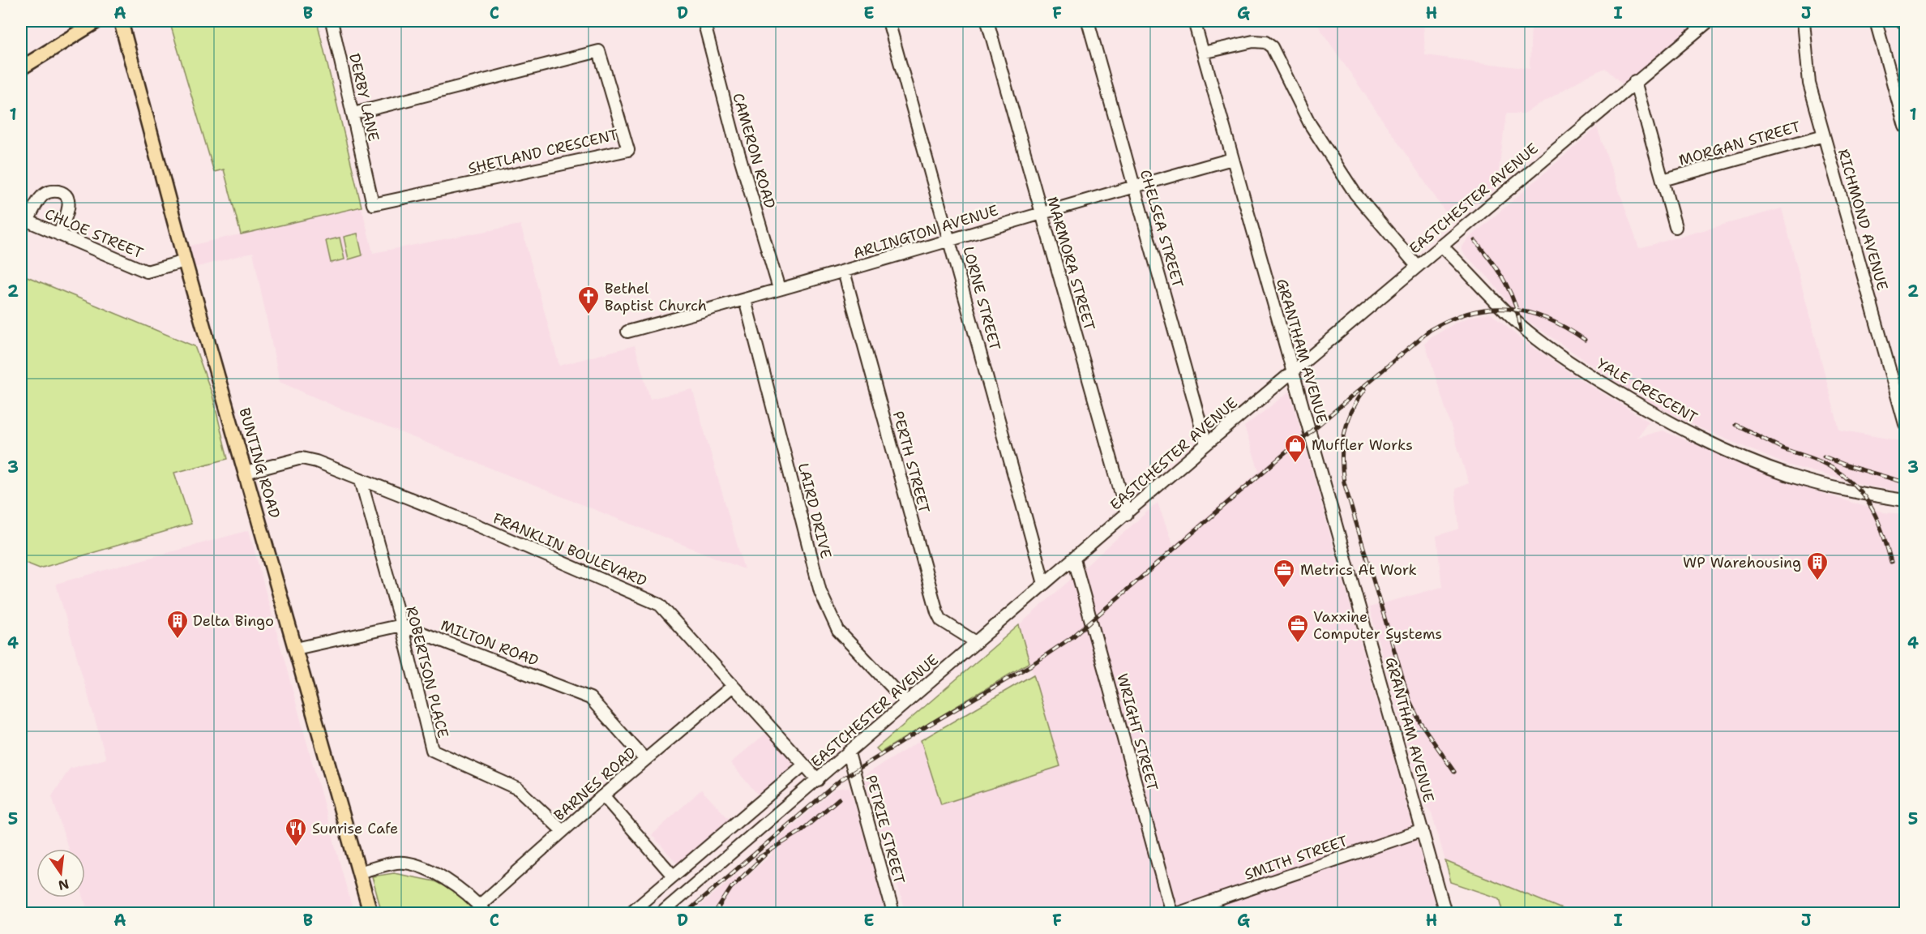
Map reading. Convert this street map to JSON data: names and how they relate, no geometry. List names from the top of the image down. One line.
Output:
{"streets":{"main road":["BUNTING ROAD"],"street":["DERBY LANE","MORGAN STREET","CAMERON ROAD","SHETLAND CRESCENT","EASTCHESTER AVENUE","RICHMOND AVENUE","CHELSEA STREET","ARLINGTON AVENUE","CHLOE STREET","MARMORA STREET","LORNE STREET","GRANTHAM AVENUE","YALE CRESCENT","PERTH STREET","LAIRD DRIVE","FRANKLIN BOULEVARD","MILTON ROAD","ROBERTSON PLACE","WRIGHT STREET","BARNES ROAD","PETRIE STREET","SMITH STREET"]},"crossings":[["DERBY LANE","SHETLAND CRESCENT"],["MORGAN STREET","RICHMOND AVENUE"],["CAMERON ROAD","ARLINGTON AVENUE"],["EASTCHESTER AVENUE","CHELSEA STREET"],["EASTCHESTER AVENUE","MARMORA STREET"],["EASTCHESTER AVENUE","LORNE STREET"],["EASTCHESTER AVENUE","GRANTHAM AVENUE"],["EASTCHESTER AVENUE","YALE CRESCENT"],["EASTCHESTER AVENUE","PERTH STREET"],["EASTCHESTER AVENUE","LAIRD DRIVE"],["EASTCHESTER AVENUE","FRANKLIN BOULEVARD"],["EASTCHESTER AVENUE","WRIGHT STREET"],["EASTCHESTER AVENUE","PETRIE STREET"],["CHELSEA STREET","ARLINGTON AVENUE"],["ARLINGTON AVENUE","MARMORA STREET"],["ARLINGTON AVENUE","LORNE STREET"],["ARLINGTON AVENUE","GRANTHAM AVENUE"],["ARLINGTON AVENUE","PERTH STREET"],["ARLINGTON AVENUE","LAIRD DRIVE"],["CHLOE STREET","BUNTING ROAD"],["GRANTHAM AVENUE","SMITH STREET"],["BUNTING ROAD","FRANKLIN BOULEVARD"],["FRANKLIN BOULEVARD","ROBERTSON PLACE"],["FRANKLIN BOULEVARD","BARNES ROAD"],["MILTON ROAD","ROBERTSON PLACE"],["MILTON ROAD","BARNES ROAD"],["ROBERTSON PLACE","BARNES ROAD"]],"places":{"church":["Bethel Baptist Church"],"shop":["Muffler Works"],"building":["WP Warehousing","Delta Bingo"],"office":["Metrics At Work","Vaxxine Computer Systems"],"restaurant":["Sunrise Cafe"]},"north":"bottom","grid":{"columns":["A","B","C","D","E","F","G","H","I","J"],"rows":["1","2","3","4","5"]}}
